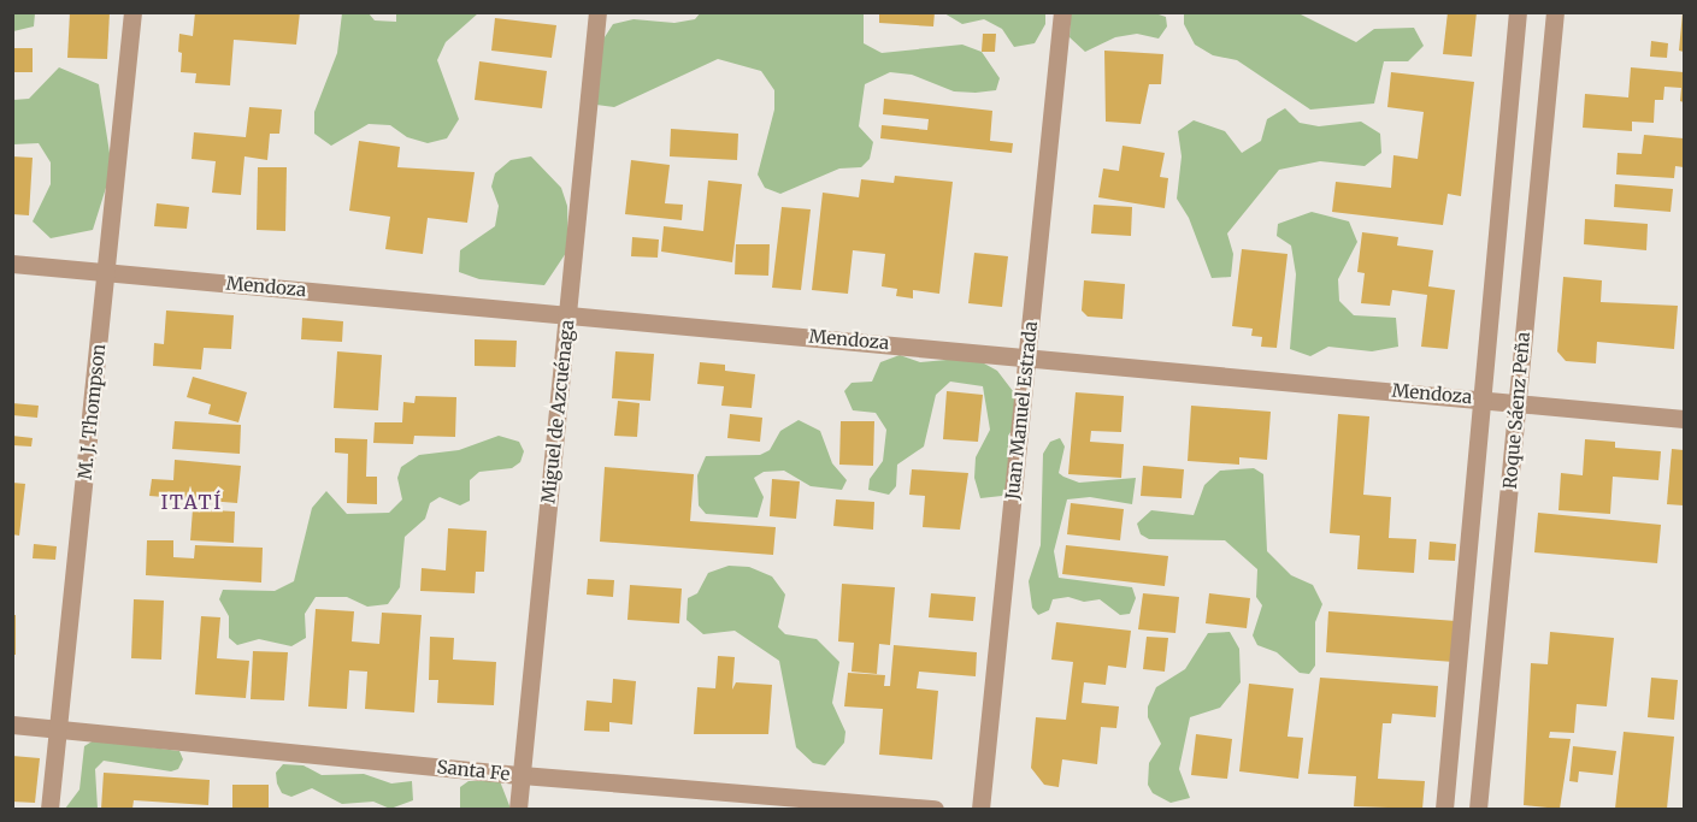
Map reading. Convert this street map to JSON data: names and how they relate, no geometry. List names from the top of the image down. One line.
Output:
{"streets":{"street":["Mendoza","Juan Manuel Estrada","Roque Sáenz Peña","M. J. Thompson","Miguel de Azcuénaga","Santa Fe"]},"crossings":[["Mendoza","Juan Manuel Estrada"],["Mendoza","Roque Sáenz Peña"],["Mendoza","M. J. Thompson"],["Mendoza","Miguel de Azcuénaga"],["M. J. Thompson","Santa Fe"],["Miguel de Azcuénaga","Santa Fe"]],"districts":["ITATÍ"]}
